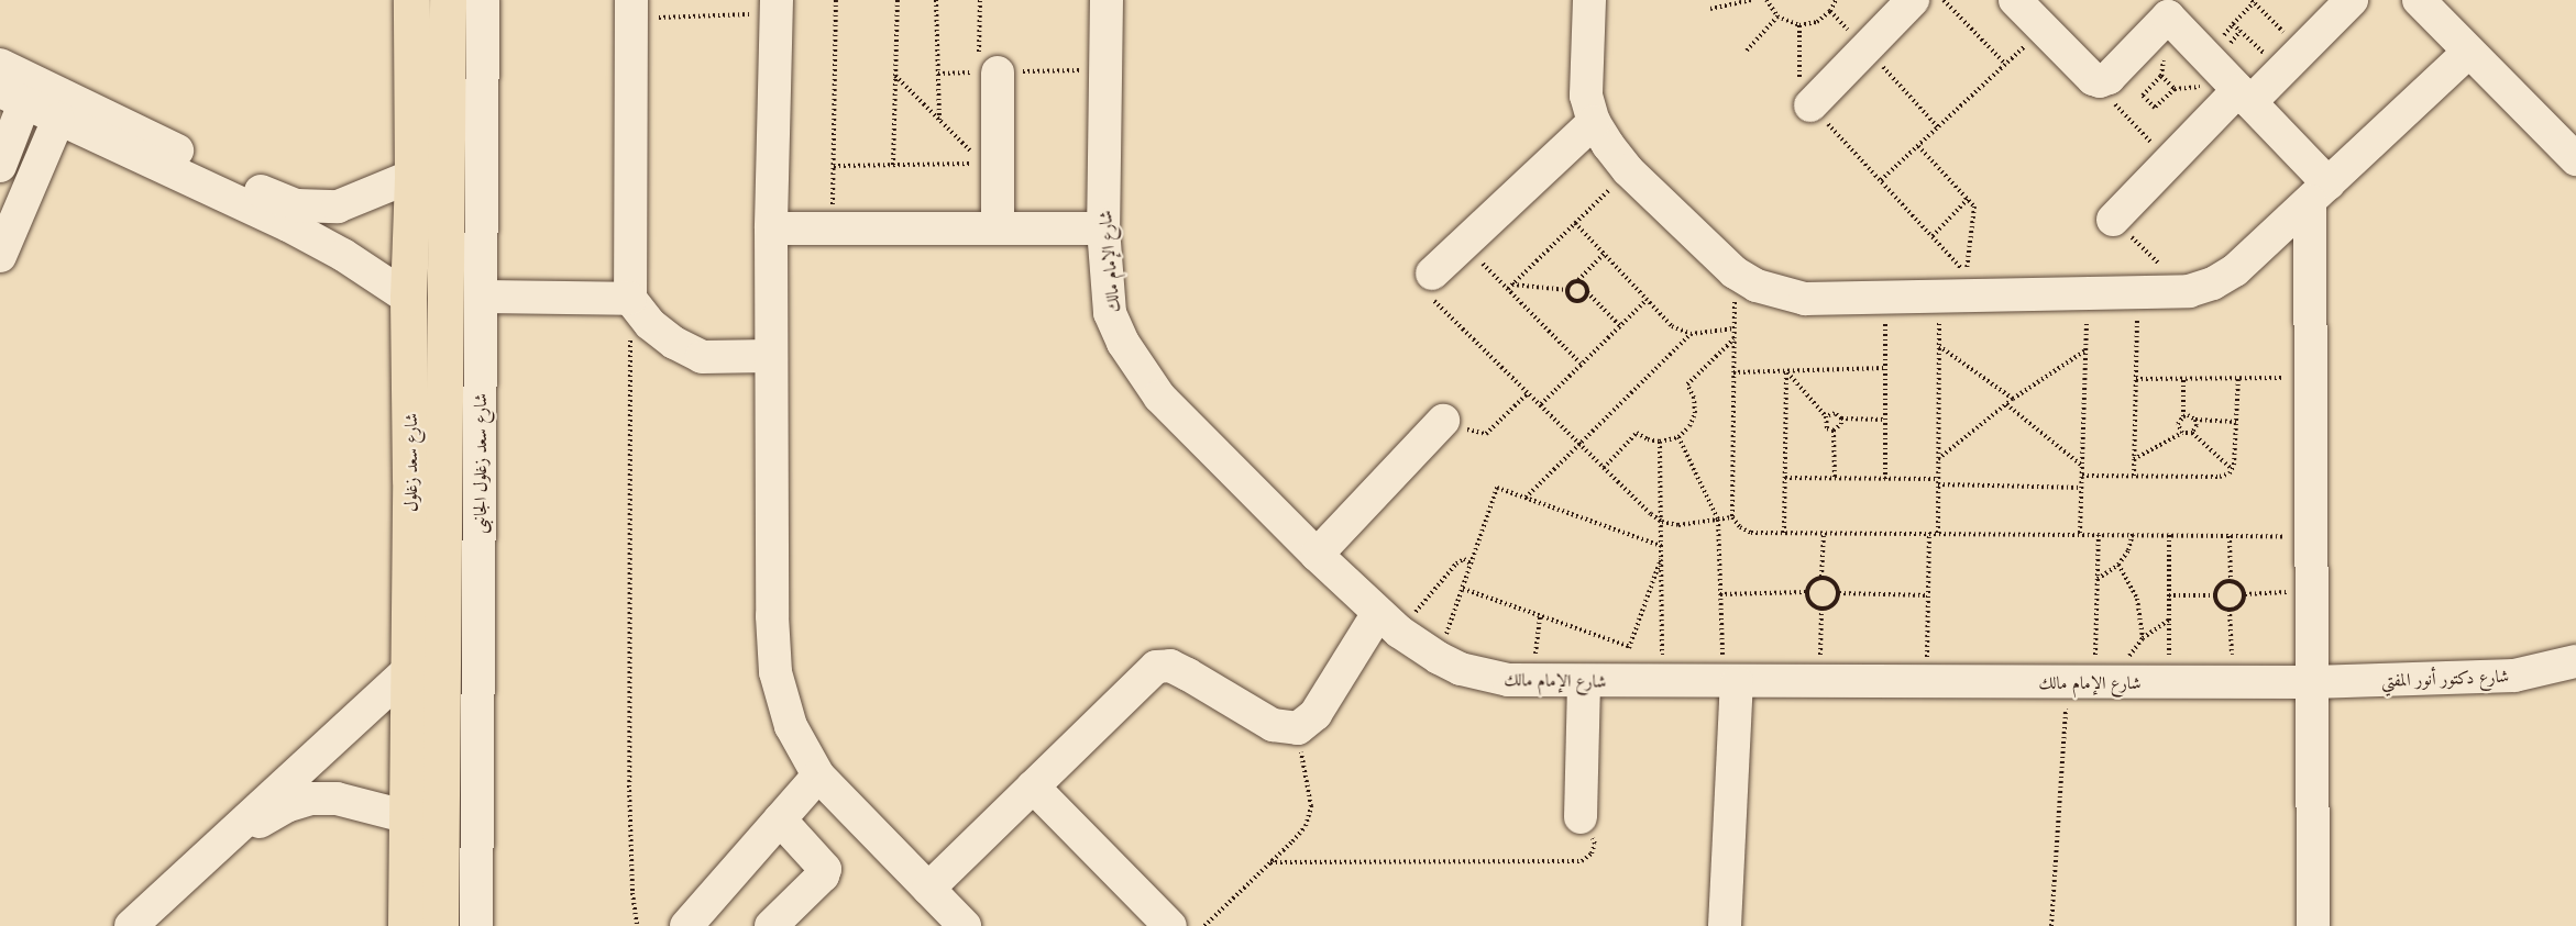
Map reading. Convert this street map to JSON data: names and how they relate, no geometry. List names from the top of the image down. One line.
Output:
{"streets":{"main road":["شارع سعد زغلول"],"street":["شارع الإمام مالك","شارع سعد زغلول الجانبى","شارع دكتور أنور المفتي"]},"crossings":[["شارع الإمام مالك","شارع دكتور أنور المفتي"]]}
